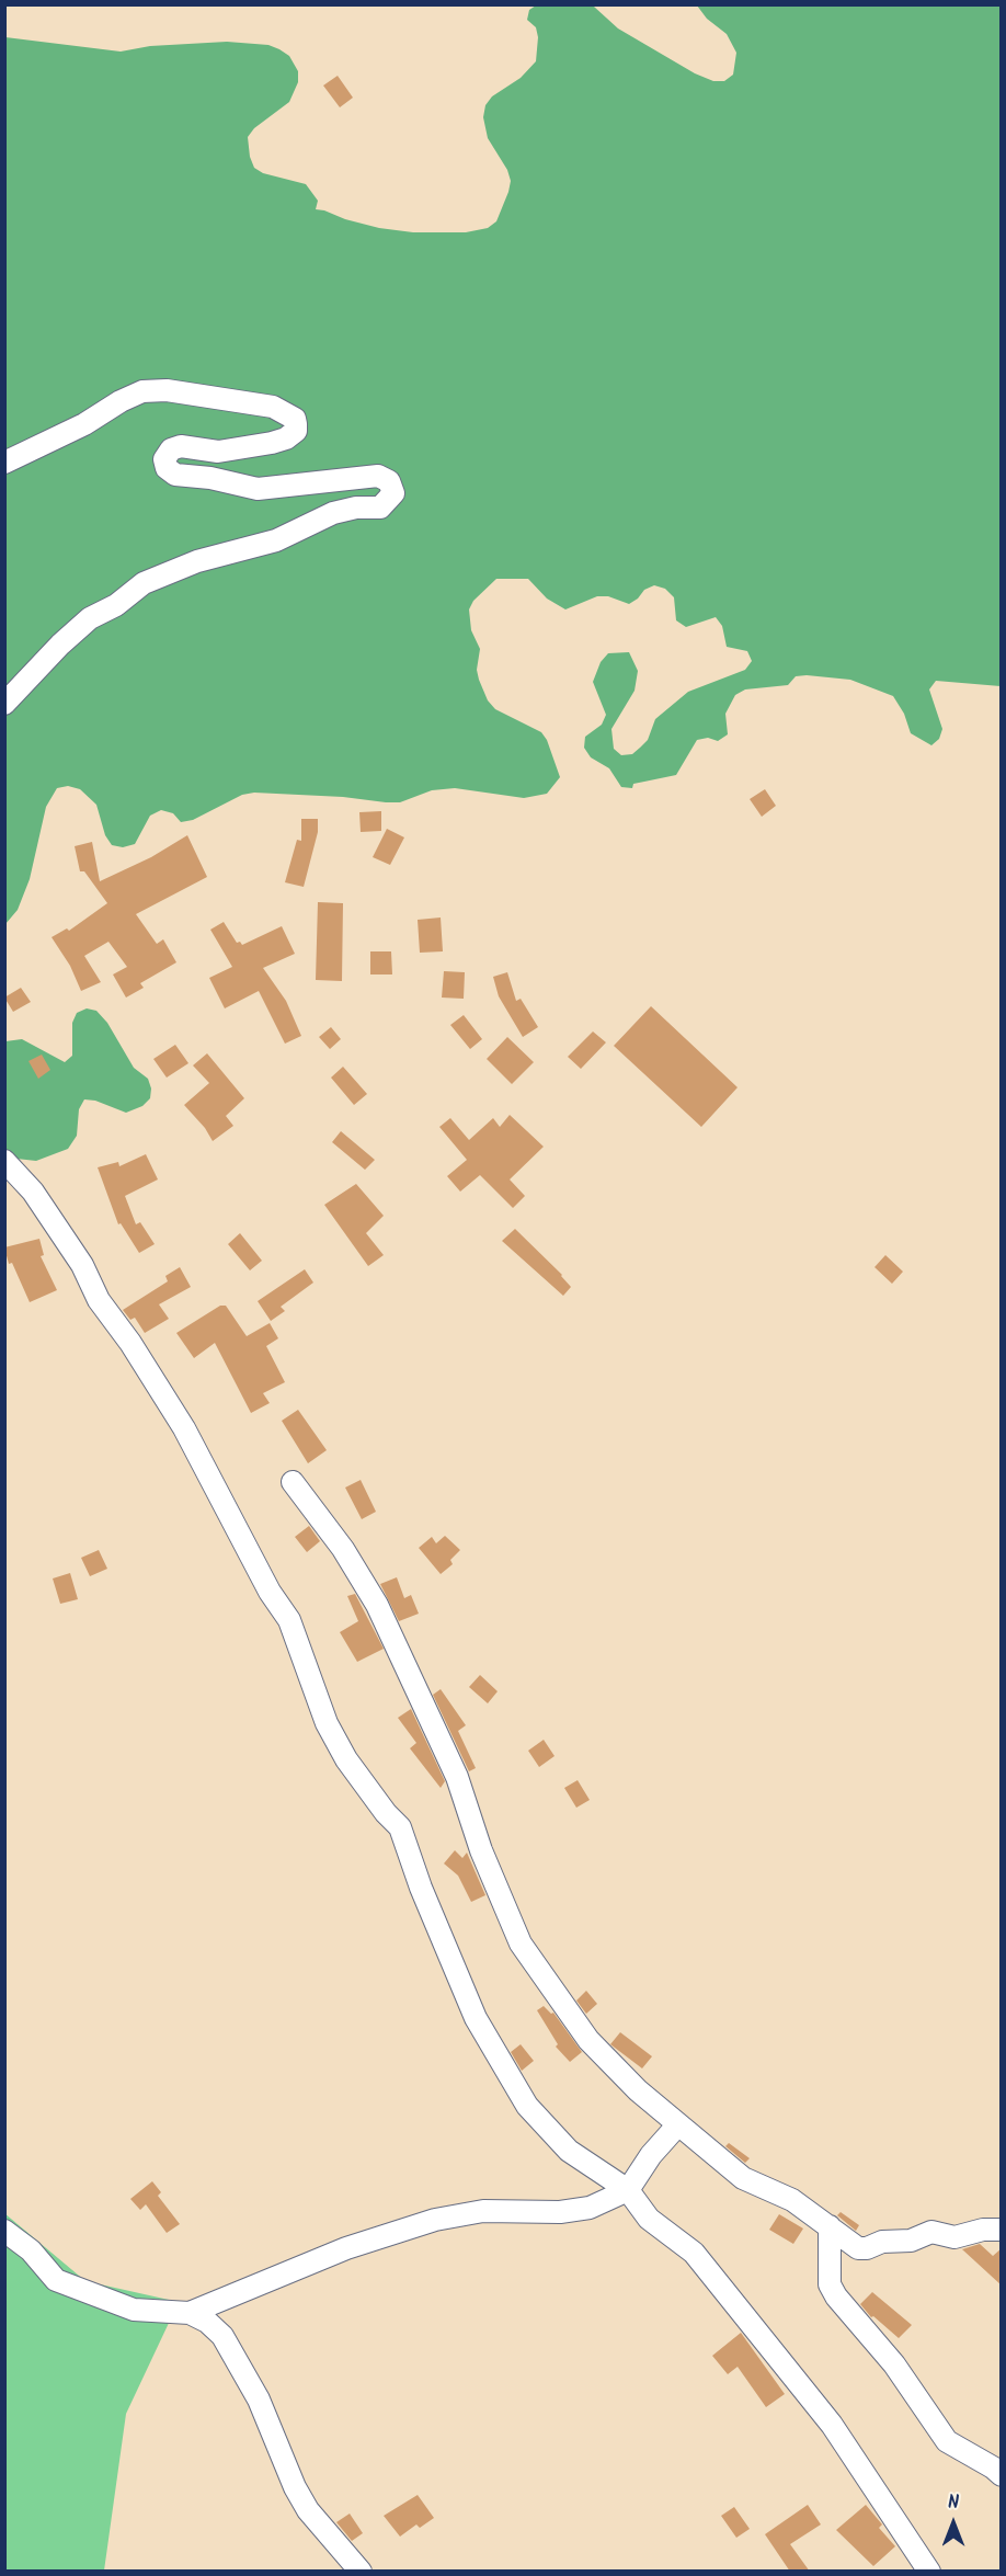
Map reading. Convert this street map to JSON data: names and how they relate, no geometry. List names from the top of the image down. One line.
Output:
{"north":"top"}
